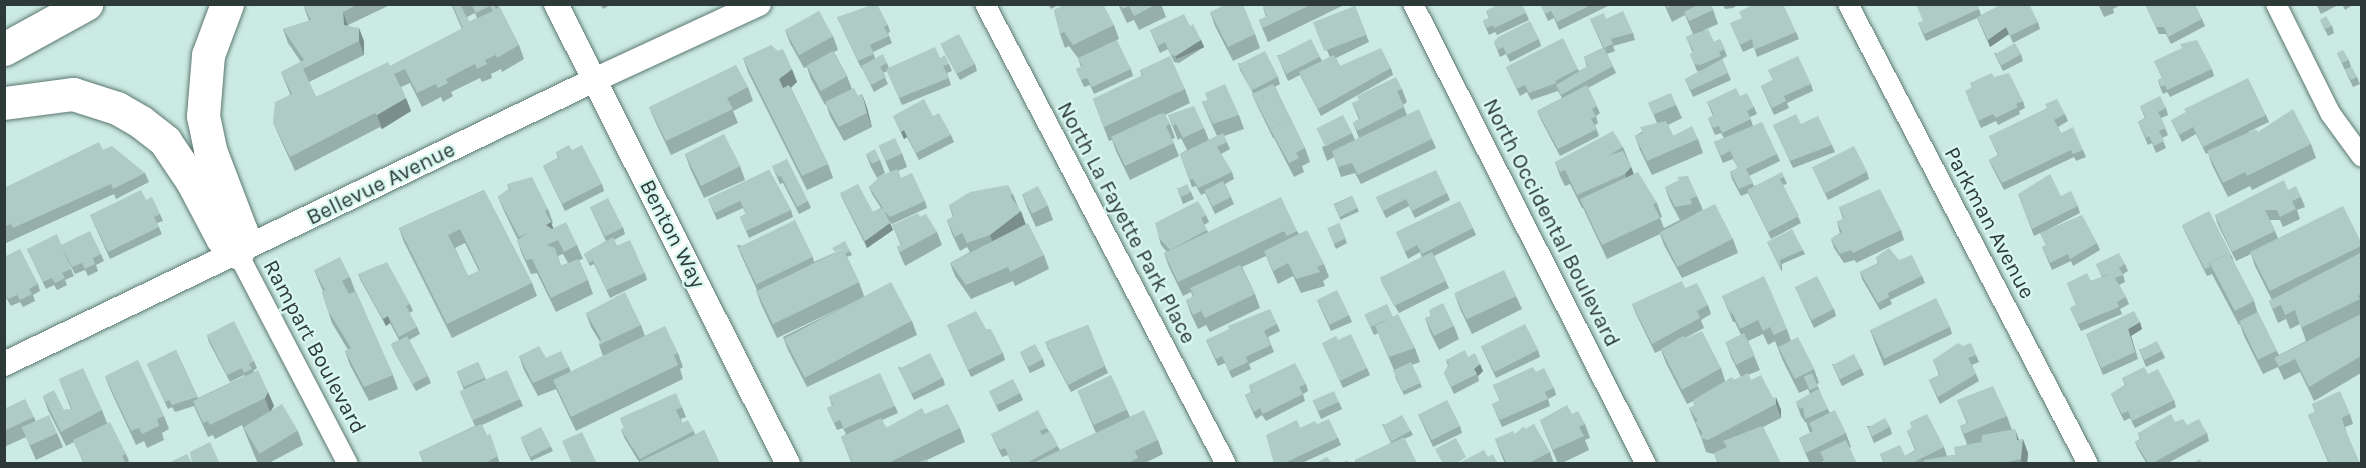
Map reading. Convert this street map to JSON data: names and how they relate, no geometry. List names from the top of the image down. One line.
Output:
{"streets":{"street":["Bellevue Avenue","North La Fayette Park Place","North Occidental Boulevard","Parkman Avenue","Benton Way","Rampart Boulevard"]},"crossings":[["Bellevue Avenue","Benton Way"],["Bellevue Avenue","Rampart Boulevard"]]}
